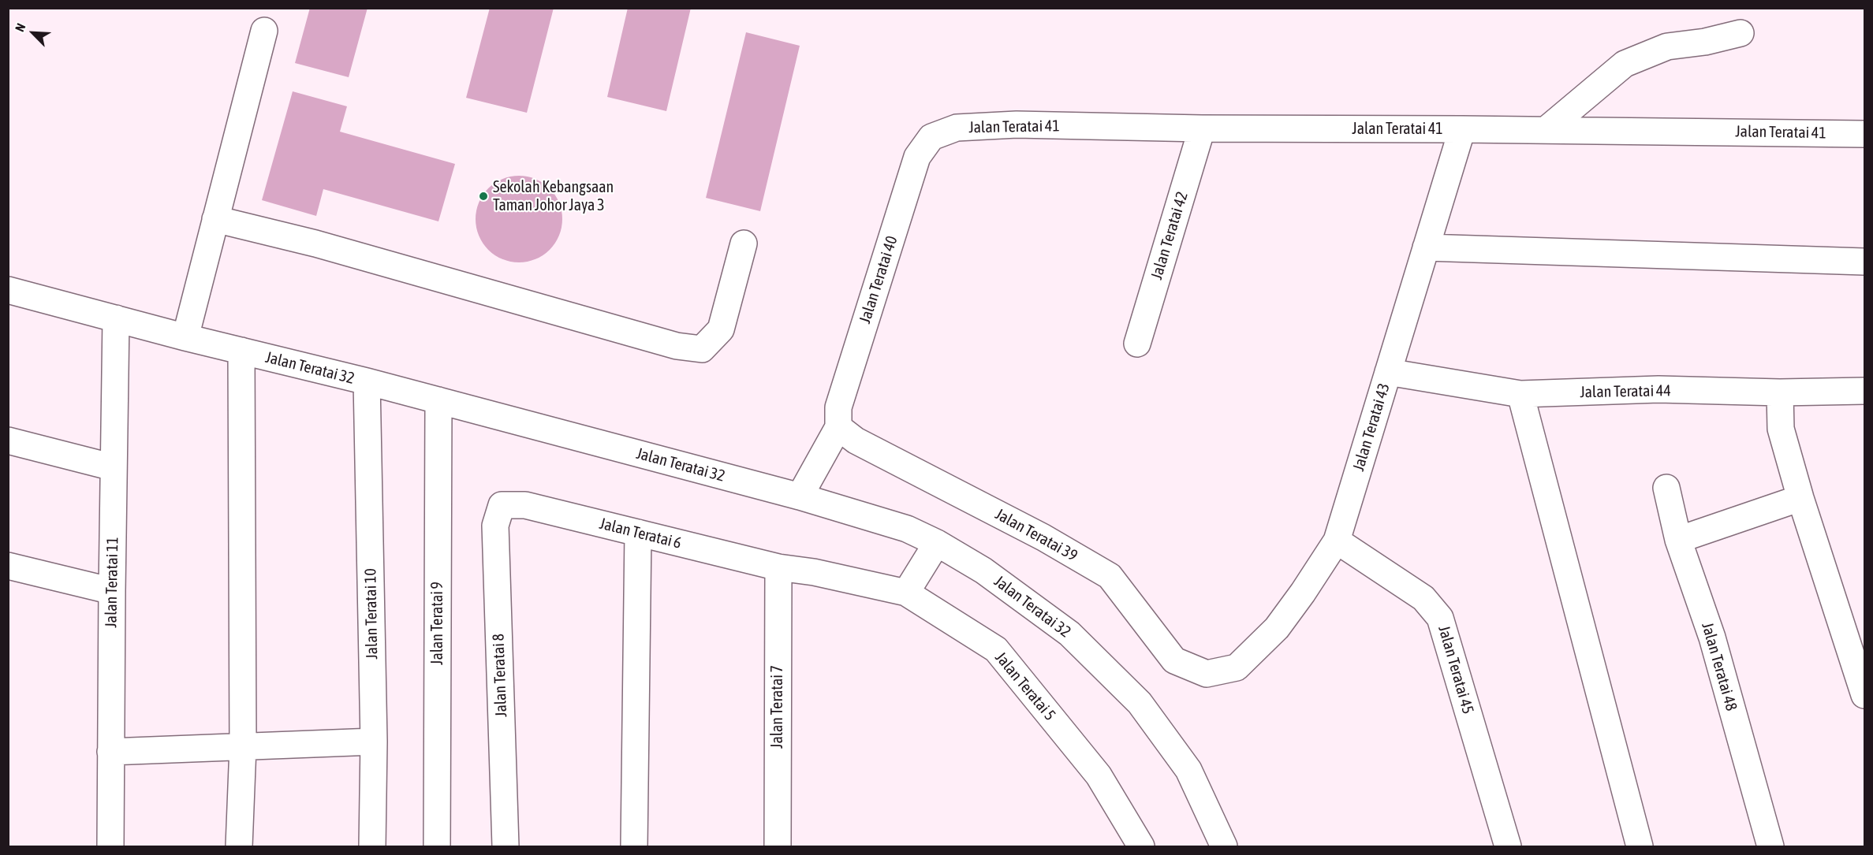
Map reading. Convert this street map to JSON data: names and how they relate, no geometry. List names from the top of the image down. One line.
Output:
{"streets":{"street":["Jalan Teratai 41","Jalan Teratai 42","Jalan Teratai 40","Jalan Teratai 32","Jalan Teratai 44","Jalan Teratai 43","Jalan Teratai 6","Jalan Teratai 39","Jalan Teratai 11","Jalan Teratai 10","Jalan Teratai 9","Jalan Teratai 48","Jalan Teratai 45","Jalan Teratai 8","Jalan Teratai 5","Jalan Teratai 7"]},"crossings":[["Jalan Teratai 41","Jalan Teratai 42"],["Jalan Teratai 41","Jalan Teratai 40"],["Jalan Teratai 41","Jalan Teratai 43"],["Jalan Teratai 40","Jalan Teratai 39"],["Jalan Teratai 32","Jalan Teratai 11"],["Jalan Teratai 32","Jalan Teratai 10"],["Jalan Teratai 32","Jalan Teratai 9"],["Jalan Teratai 44","Jalan Teratai 43"],["Jalan Teratai 43","Jalan Teratai 39"],["Jalan Teratai 43","Jalan Teratai 45"],["Jalan Teratai 6","Jalan Teratai 8"],["Jalan Teratai 6","Jalan Teratai 5"],["Jalan Teratai 6","Jalan Teratai 7"],["Jalan Teratai 5","Jalan Teratai 7"]],"places":["Sekolah Kebangsaan Taman Johor Jaya 3"],"north":"top left"}
